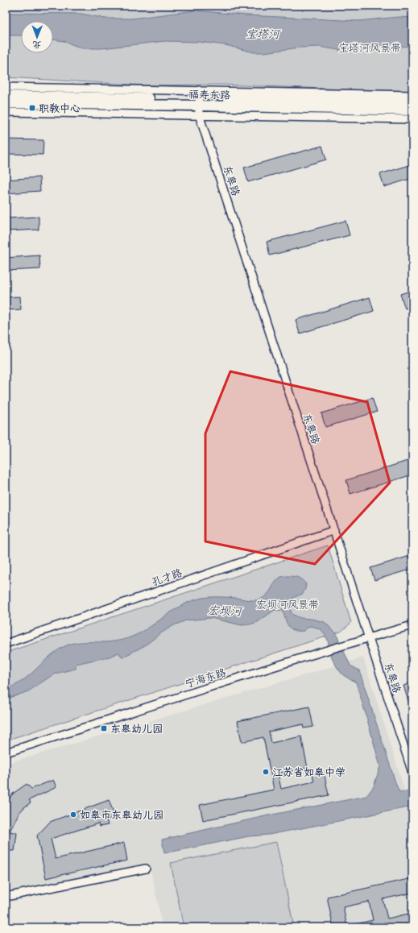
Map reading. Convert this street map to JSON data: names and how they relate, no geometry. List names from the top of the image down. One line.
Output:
{"streets":{"main road":["福寿东路"],"street":["东皋路","孔才路","宁海东路"]},"crossings":[["福寿东路","东皋路"],["东皋路","孔才路"],["东皋路","宁海东路"]],"water":["宝塔河","宏坝河"],"parks":["宝塔河风景带","宏坝河风景带"],"places":{"transit":["职教中心","东皋幼儿园"],"other":["江苏省如皋中学","如皋市东皋幼儿园"]},"north":"bottom"}
